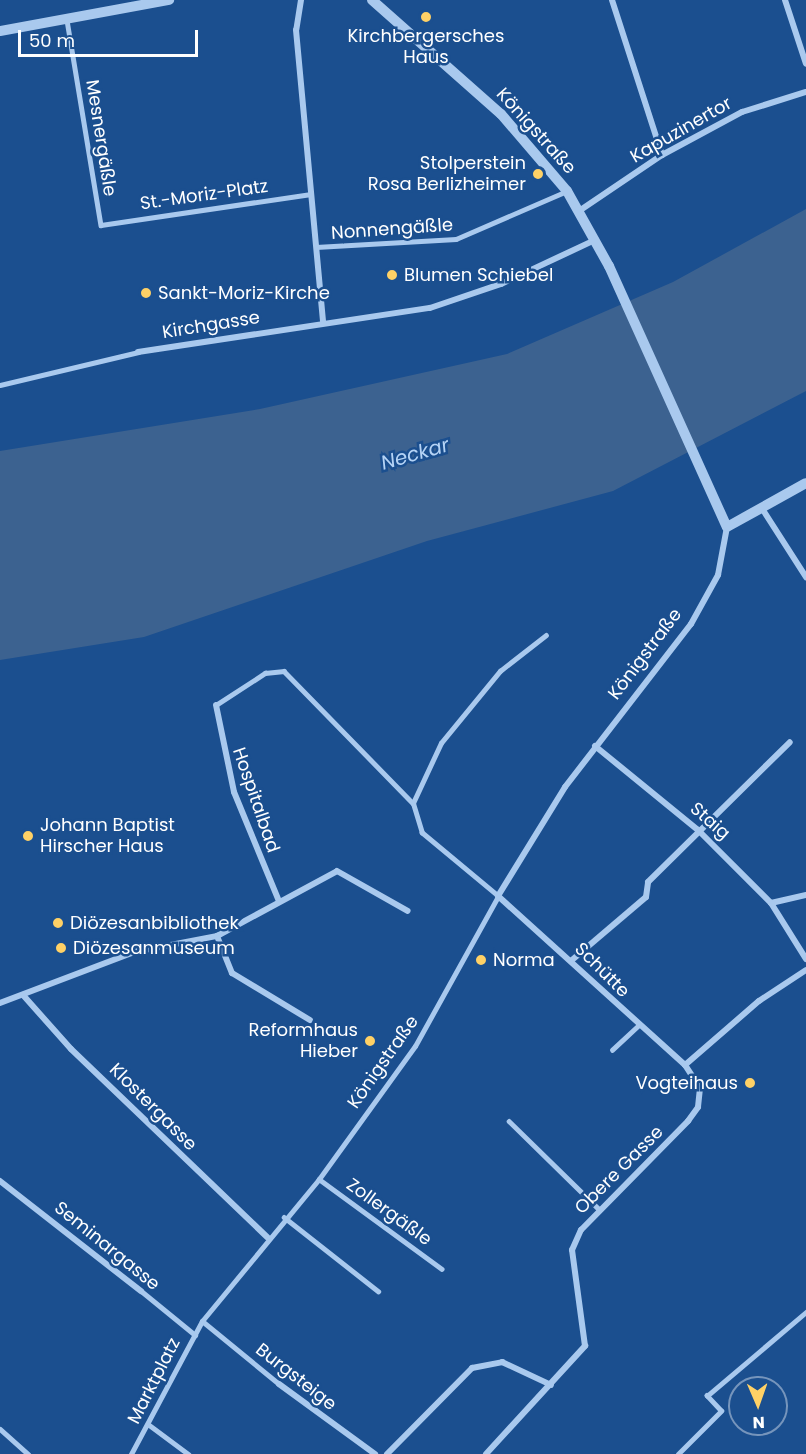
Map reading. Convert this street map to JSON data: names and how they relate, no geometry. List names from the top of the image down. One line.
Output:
{"streets":{"street":["Kapuzinertor","Königstraße","Kirchgasse","Hospitalbad","Staig","Schütte","Klostergasse","Obere Gasse","Seminargasse","Burgsteige","Marktplatz"],"lane":["Mesnergäßle","St.-Moriz-Platz","Nonnengäßle","Zollergäßle"]},"crossings":[["Kapuzinertor","Königstraße"],["Königstraße","Nonnengäßle"],["Königstraße","Kirchgasse"],["Königstraße","Staig"],["Königstraße","Schütte"],["Königstraße","Klostergasse"],["Königstraße","Zollergäßle"],["Königstraße","Burgsteige"],["Königstraße","Marktplatz"],["Mesnergäßle","St.-Moriz-Platz"],["Schütte","Obere Gasse"],["Seminargasse","Marktplatz"],["Burgsteige","Marktplatz"]],"water":["Neckar"],"places":["Kirchbergersches Haus","Stolperstein Rosa Berlizheimer","Blumen Schiebel","Sankt-Moriz-Kirche","Johann Baptist Hirscher Haus","Diözesanbibliothek","Diözesanmuseum","Norma","Reformhaus Hieber","Vogteihaus"],"scale_bar":"50 m","north":"bottom"}
